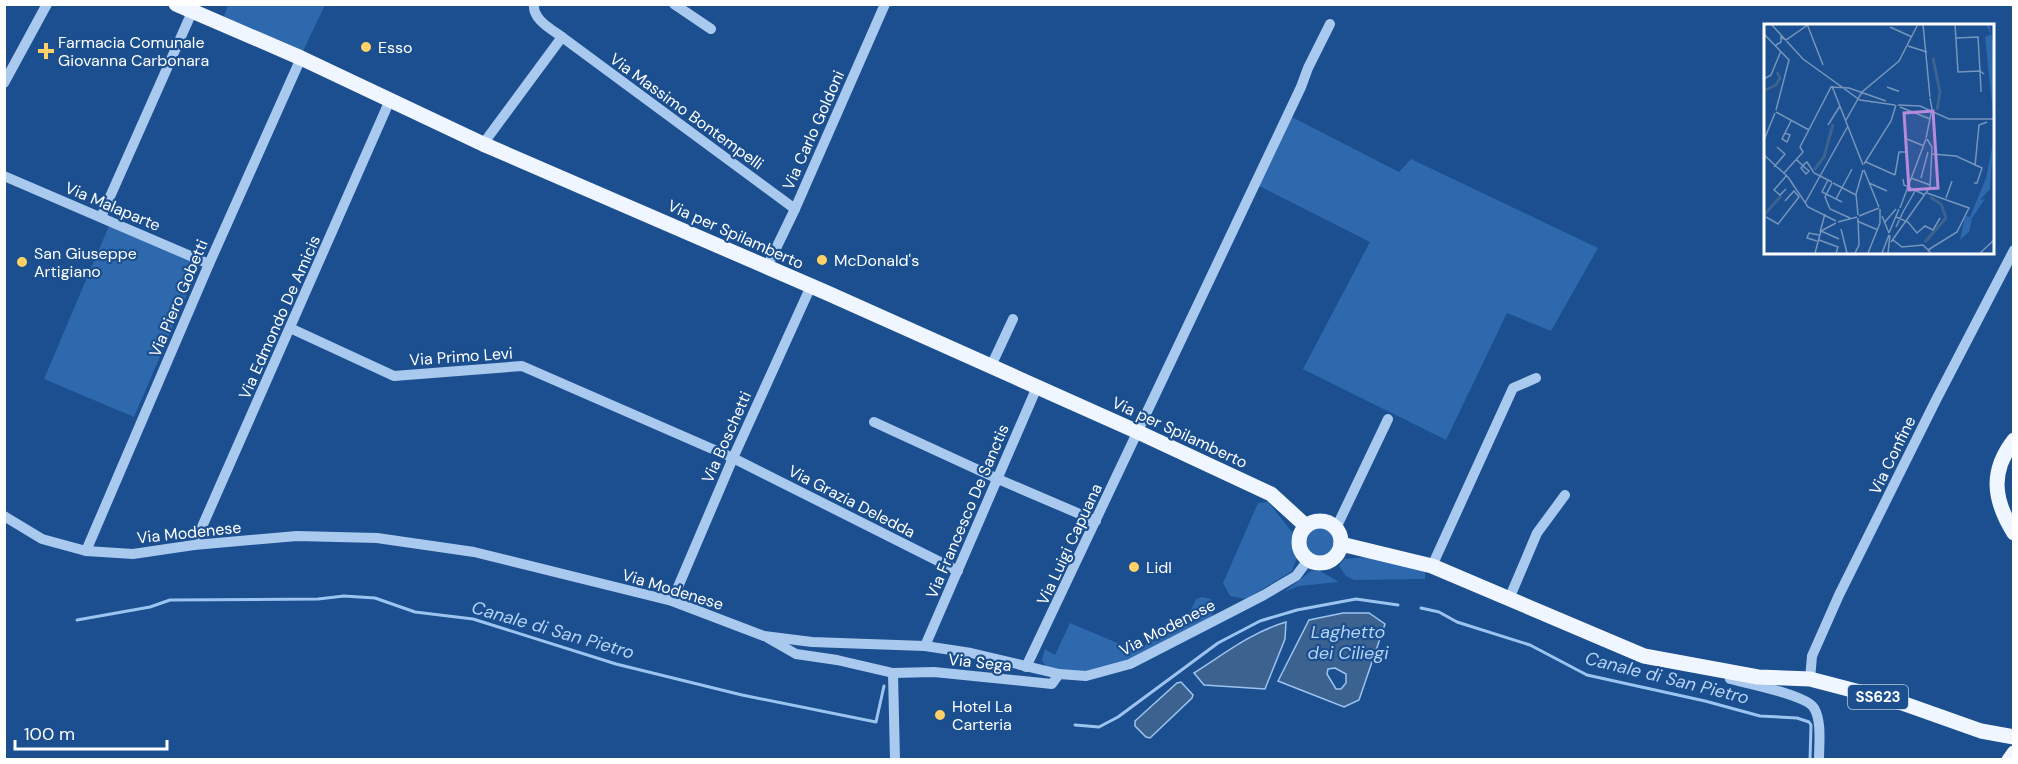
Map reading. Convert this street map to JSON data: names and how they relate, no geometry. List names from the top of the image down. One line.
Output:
{"streets":{"main road":["Via per Spilamberto","SS623"],"street":["Via Massimo Bontempelli","Via Carlo Goldoni","Via Malaparte","Via Piero Gobetti","Via Edmondo De Amicis","Via Primo Levi","Via Boschetti","Via Confine","Via Grazia Deledda","Via Francesco De Sanctis","Via Modenese","Via Luigi Capuana","Via Sega"]},"crossings":[["Via Massimo Bontempelli","Via Carlo Goldoni"],["Via Carlo Goldoni","Via per Spilamberto"],["Via Malaparte","Via Piero Gobetti"],["Via per Spilamberto","Via Piero Gobetti"],["Via per Spilamberto","Via Edmondo De Amicis"],["Via per Spilamberto","Via Boschetti"],["Via per Spilamberto","Via Francesco De Sanctis"],["Via per Spilamberto","Via Modenese"],["Via per Spilamberto","Via Luigi Capuana"],["Via Piero Gobetti","Via Modenese"],["Via Edmondo De Amicis","Via Primo Levi"],["Via Edmondo De Amicis","Via Modenese"],["Via Primo Levi","Via Boschetti"],["Via Primo Levi","Via Grazia Deledda"],["Via Boschetti","Via Grazia Deledda"],["Via Boschetti","Via Modenese"],["Via Confine","SS623"],["Via Grazia Deledda","Via Francesco De Sanctis"],["Via Francesco De Sanctis","Via Modenese"],["Via Modenese","Via Luigi Capuana"],["Via Modenese","Via Sega"]],"water":["Canale di San Pietro","Laghetto dei Ciliegi"],"places":{"other":["Esso","McDonald's","San Giuseppe Artigiano","Lidl","Hotel La Carteria"],"health":["Farmacia Comunale Giovanna Carbonara"]},"scale_bar":"100 m"}
